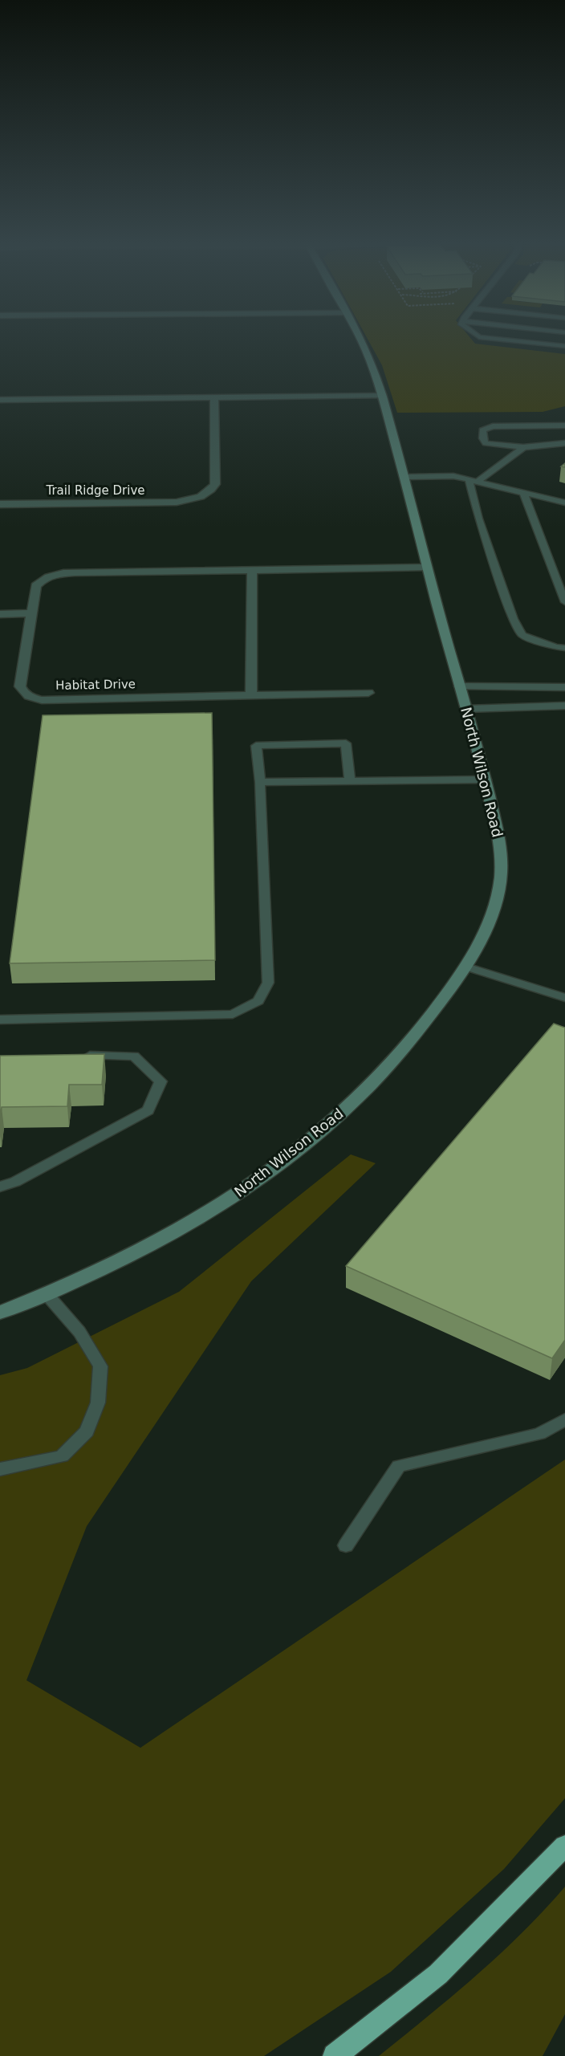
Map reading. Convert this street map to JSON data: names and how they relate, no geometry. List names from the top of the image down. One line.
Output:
{"streets":{"main road":["North Wilson Road"],"street":["Trail Ridge Drive","Habitat Drive"]},"crossings":[["Habitat Drive","North Wilson Road"]]}
